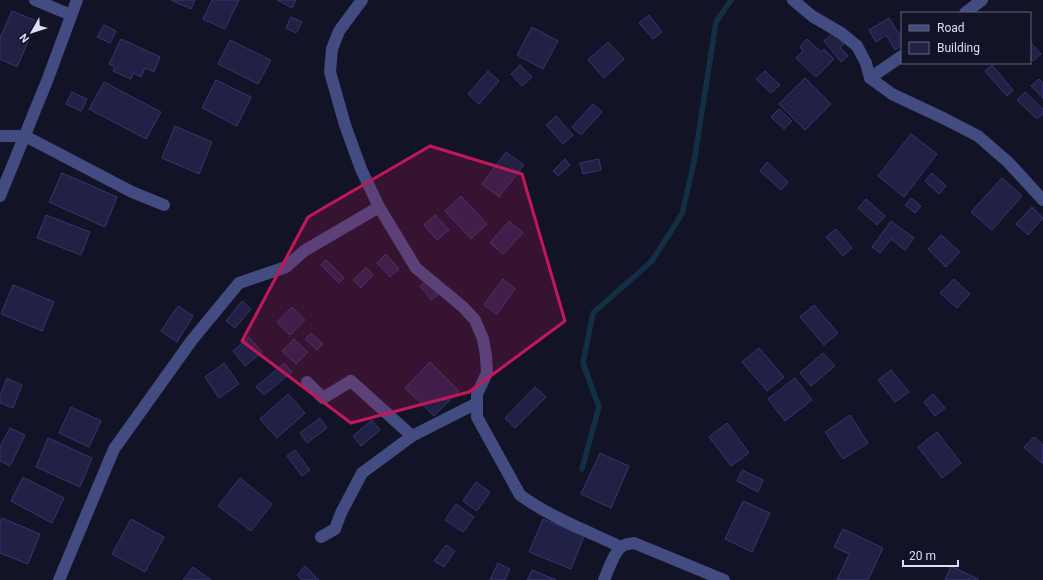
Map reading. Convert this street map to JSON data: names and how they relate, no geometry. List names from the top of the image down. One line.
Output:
{"legend":["Road","Building"],"scale_bar":"20 m","north":"bottom left"}
